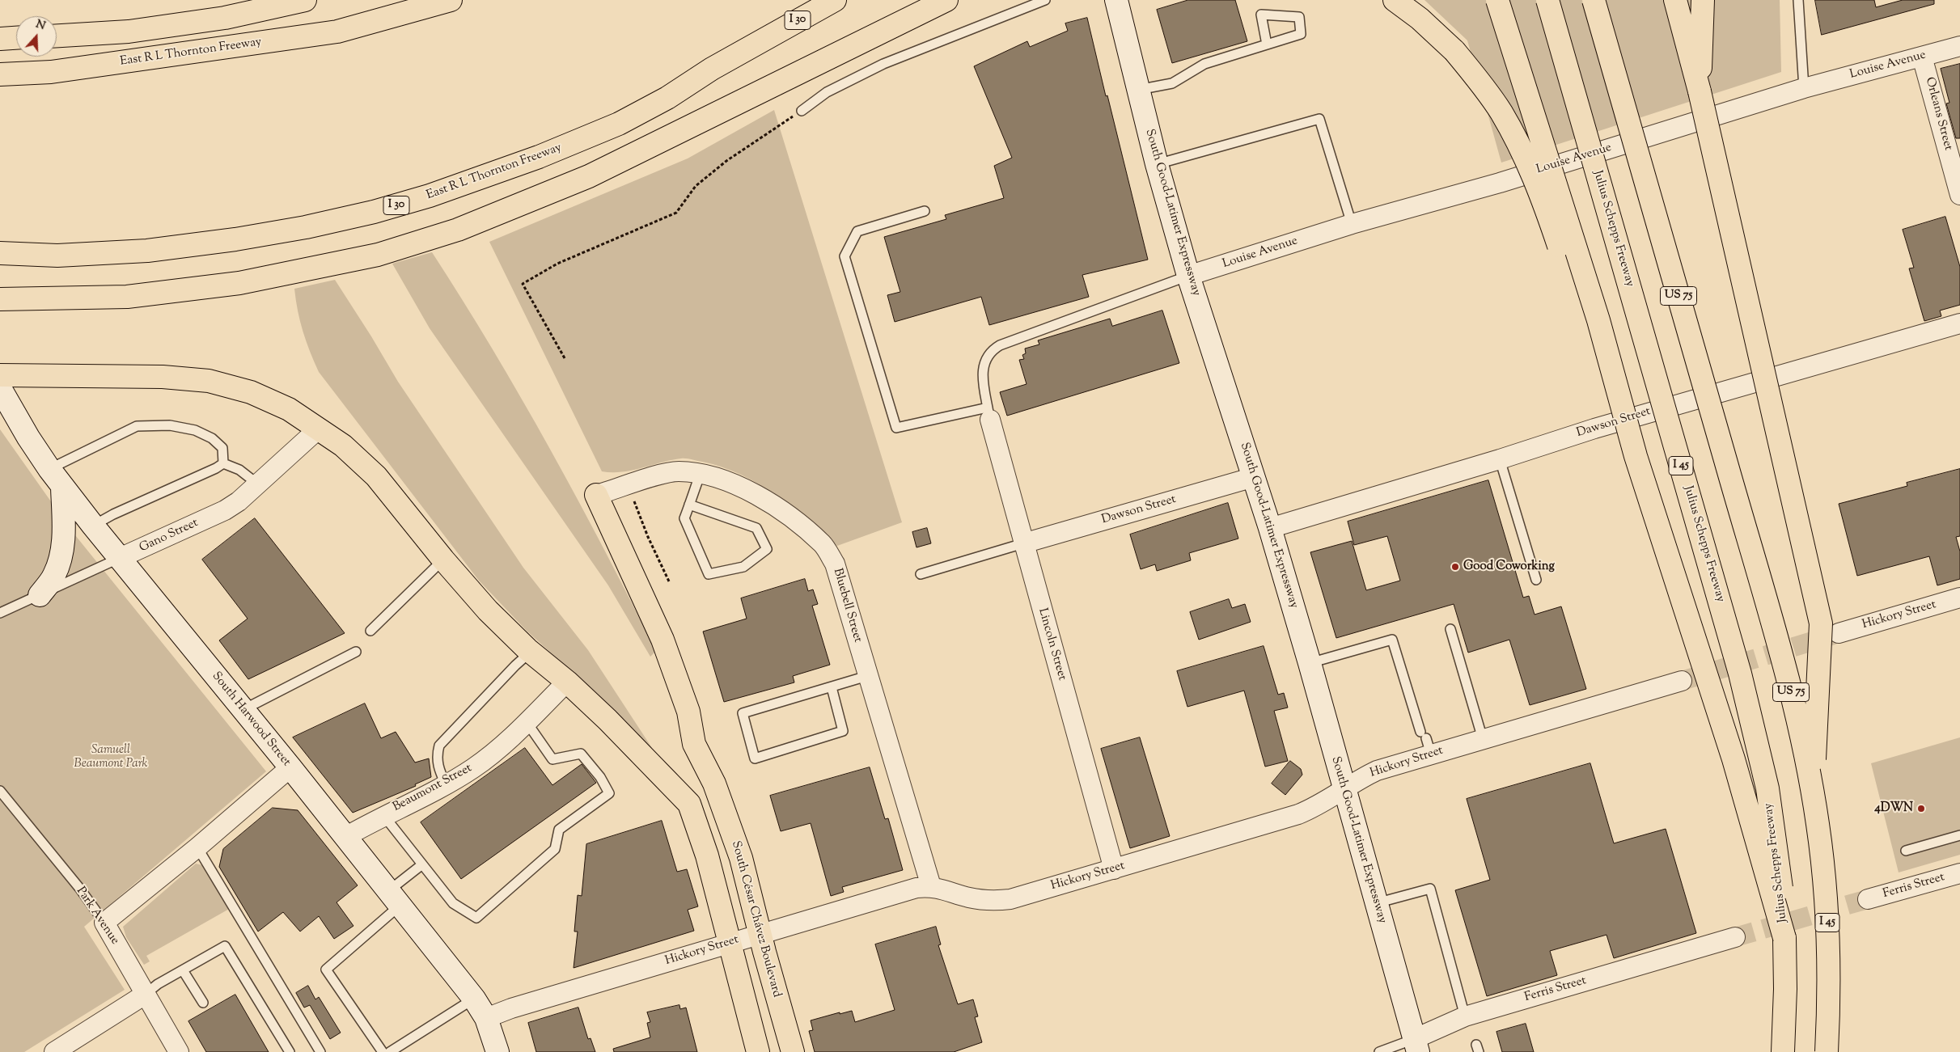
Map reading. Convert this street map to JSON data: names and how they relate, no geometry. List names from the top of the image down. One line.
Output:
{"streets":{"main road":["I 30","East R L Thornton Freeway","South Good-Latimer Expressway","Julius Schepps Freeway","US 75","I 45","South Harwood Street","South César Chávez Boulevard"],"street":["Louise Avenue","Orleans Street","Dawson Street","Gano Street","Bluebell Street","Hickory Street","Lincoln Street","Beaumont Street","Ferris Street","Park Avenue"]},"crossings":[["Louise Avenue","Orleans Street"],["Louise Avenue","South Good-Latimer Expressway"],["South Good-Latimer Expressway","Dawson Street"],["South Good-Latimer Expressway","Hickory Street"],["South Good-Latimer Expressway","Ferris Street"],["US 75","I 45"],["Dawson Street","Lincoln Street"],["Gano Street","South Harwood Street"],["Bluebell Street","Hickory Street"],["Bluebell Street","South César Chávez Boulevard"],["Hickory Street","Lincoln Street"],["Hickory Street","South Harwood Street"],["Hickory Street","South César Chávez Boulevard"],["South Harwood Street","Beaumont Street"]],"parks":["Samuell Beaumont Park"],"places":["Good Coworking","4DWN"],"north":"top"}
